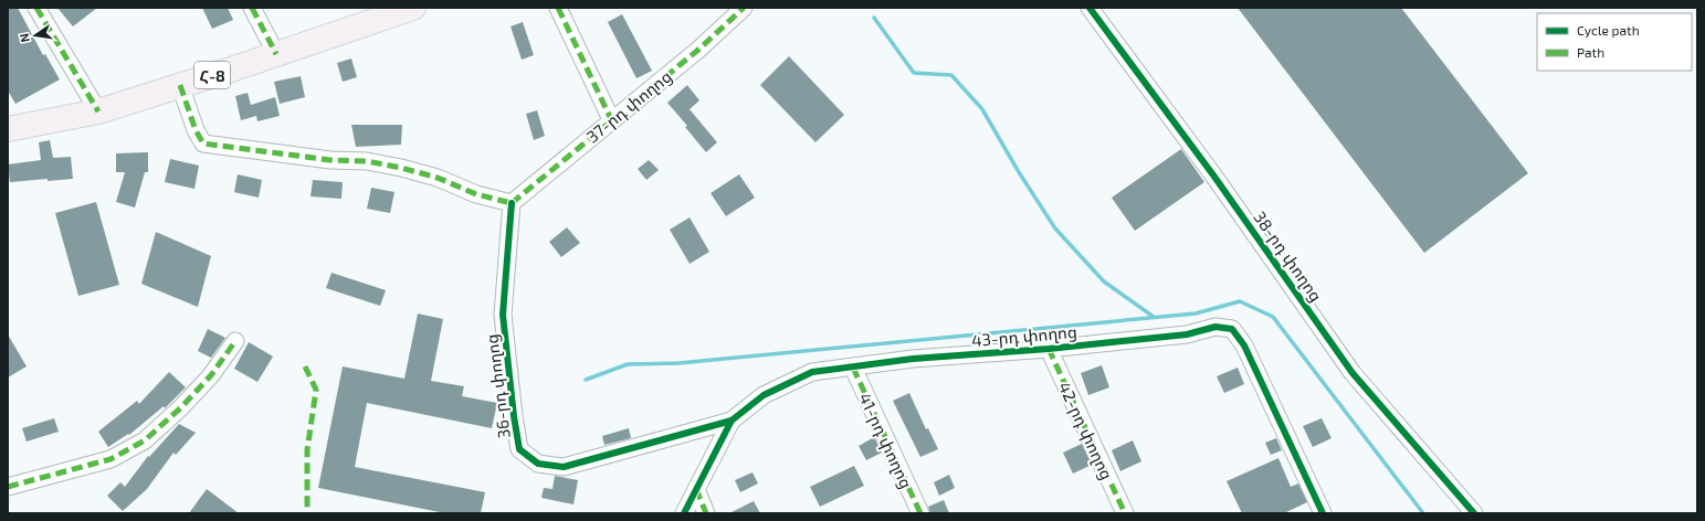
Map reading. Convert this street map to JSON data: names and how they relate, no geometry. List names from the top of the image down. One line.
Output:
{"streets":{"main road":["Հ-8"],"street":["37-րդ փողոց","38-րդ փողոց","43-րդ փողոց","36-րդ փողոց","42-րդ փողոց","41-րդ փողոց"]},"crossings":[["37-րդ փողոց","36-րդ փողոց"],["43-րդ փողոց","36-րդ փողոց"],["43-րդ փողոց","42-րդ փողոց"],["43-րդ փողոց","41-րդ փողոց"]],"legend":["Cycle path","Path"],"north":"left"}
